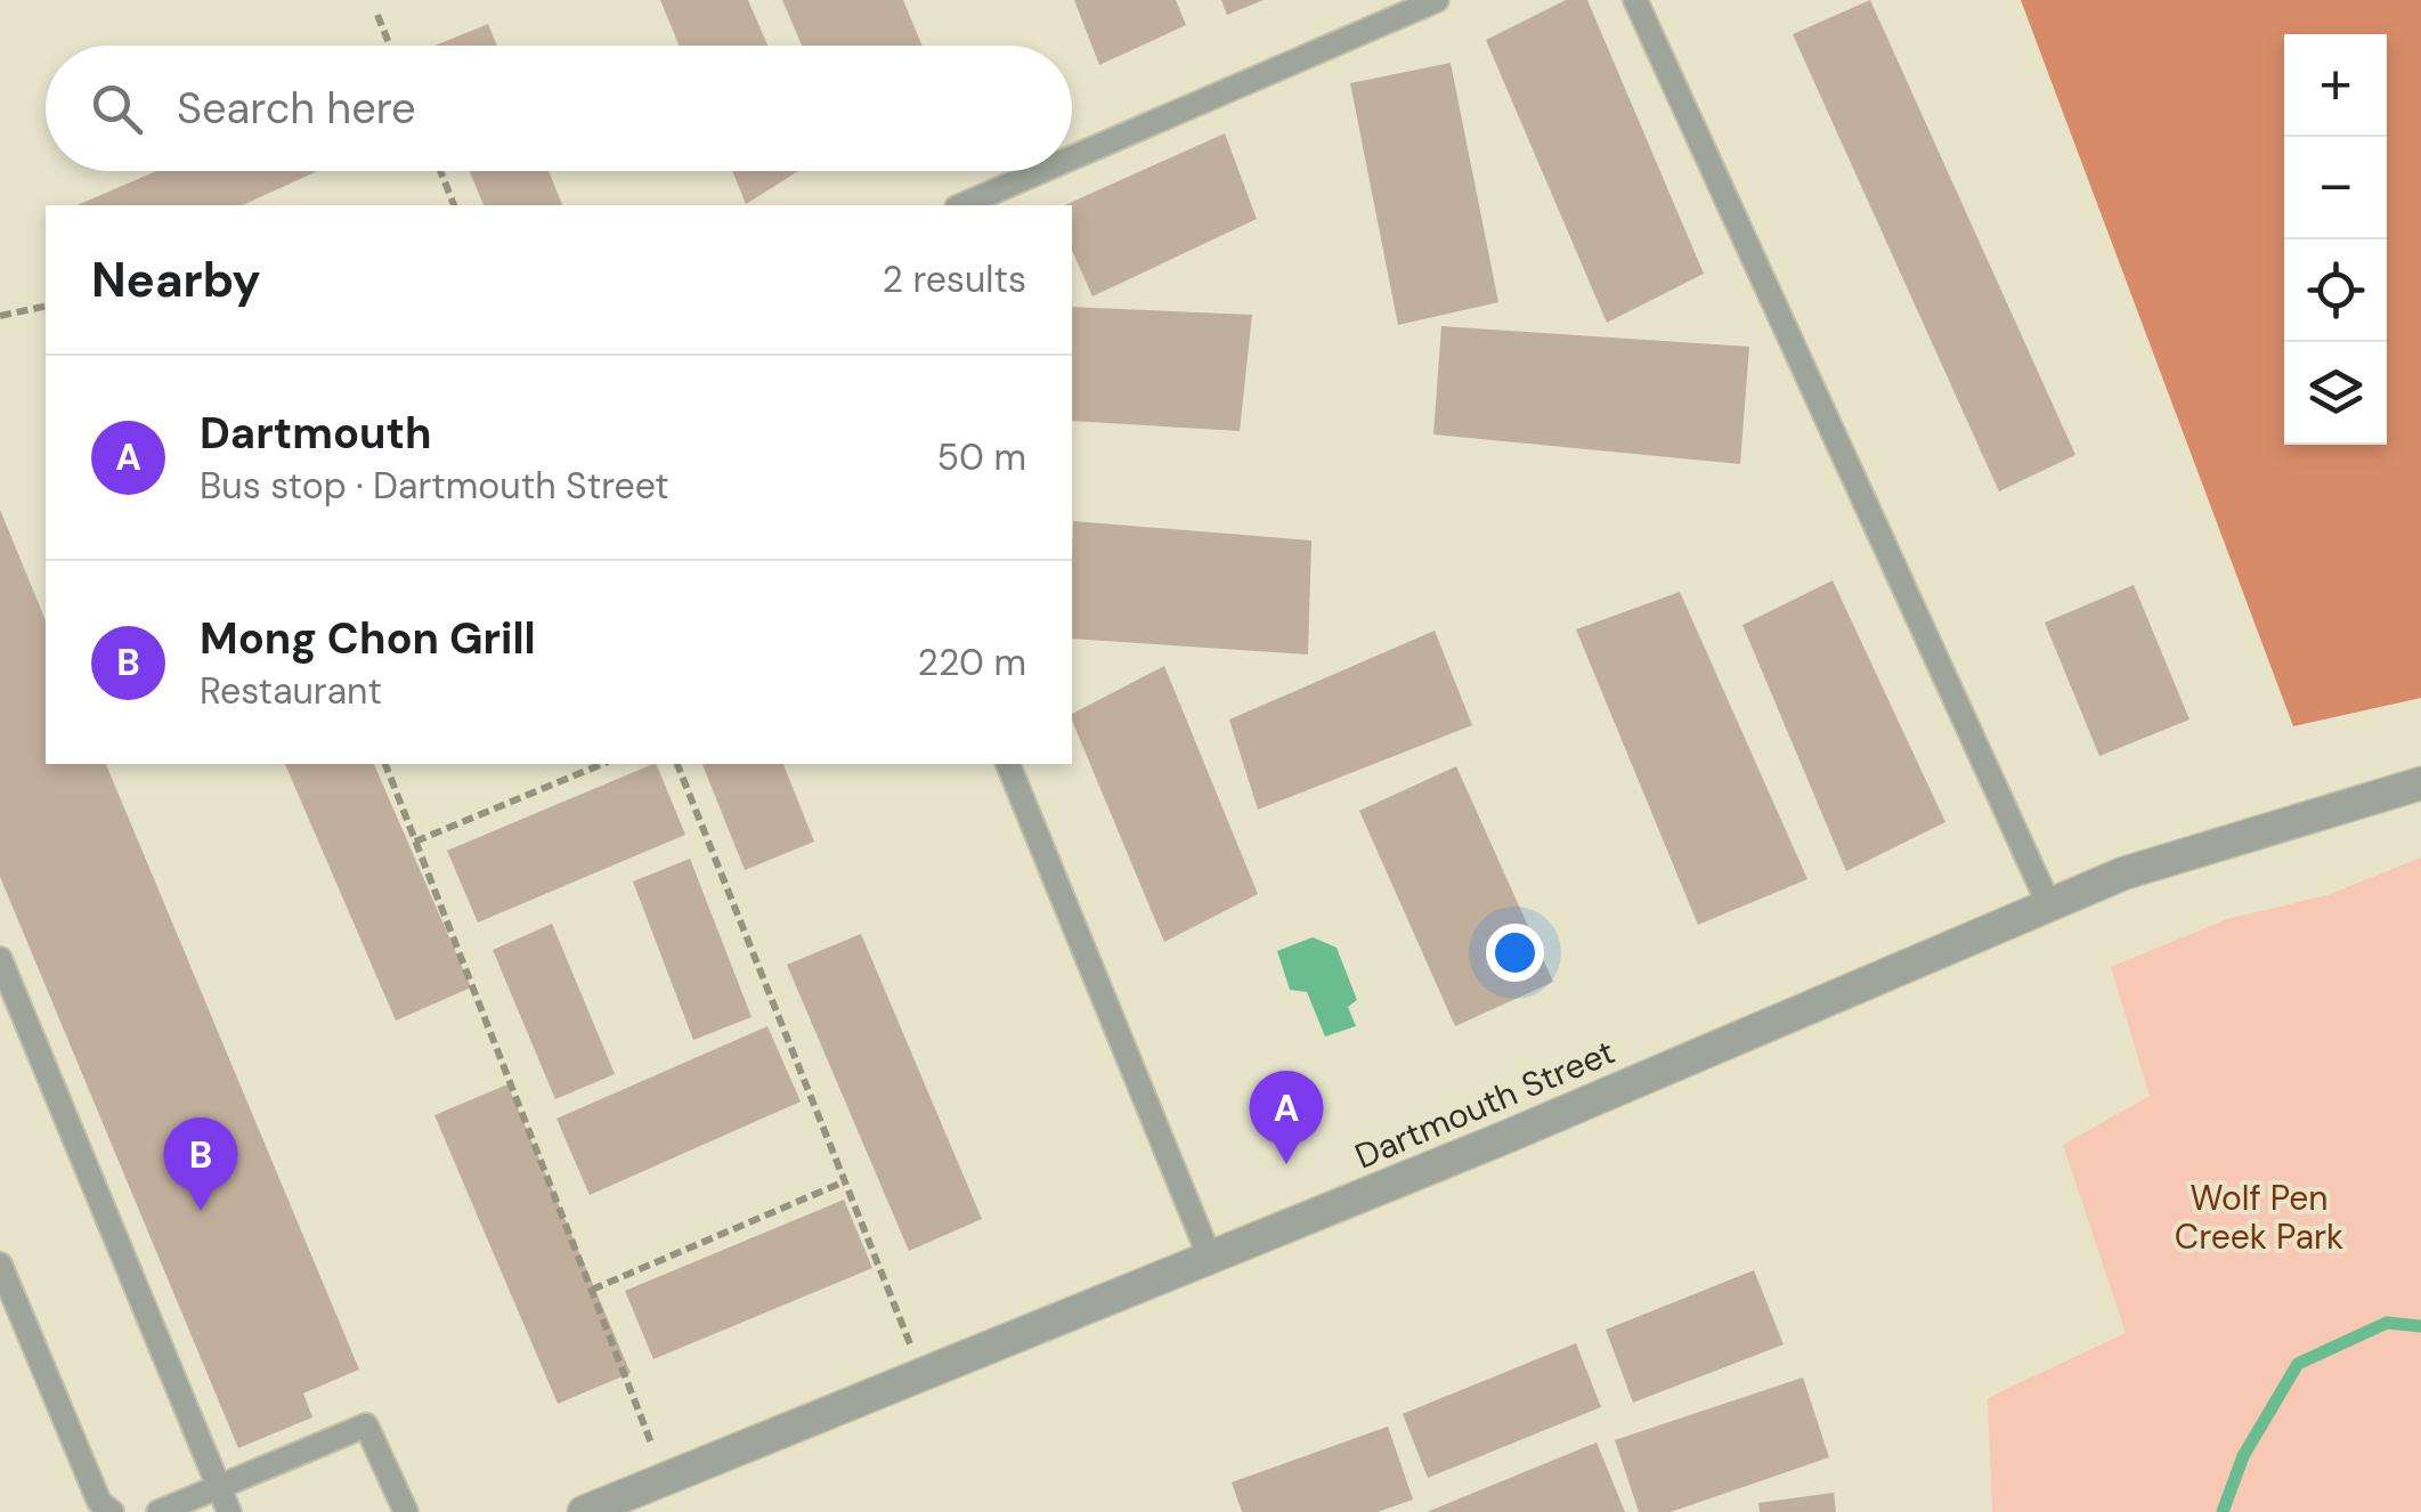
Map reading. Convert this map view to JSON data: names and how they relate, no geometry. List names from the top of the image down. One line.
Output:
{"streets":{"street":["Dartmouth Street"]},"parks":["Wolf Pen Creek Park"],"page":{"map_buttons":["+","−"],"search":"Search here","heading":["Nearby","2 results"],"list":[{"mark":"A","name":"Dartmouth","note":"Bus stop · Dartmouth Street","value":"50 m"},{"mark":"B","name":"Mong Chon Grill","note":"Restaurant","value":"220 m"}],"pins":["A","B"]}}
